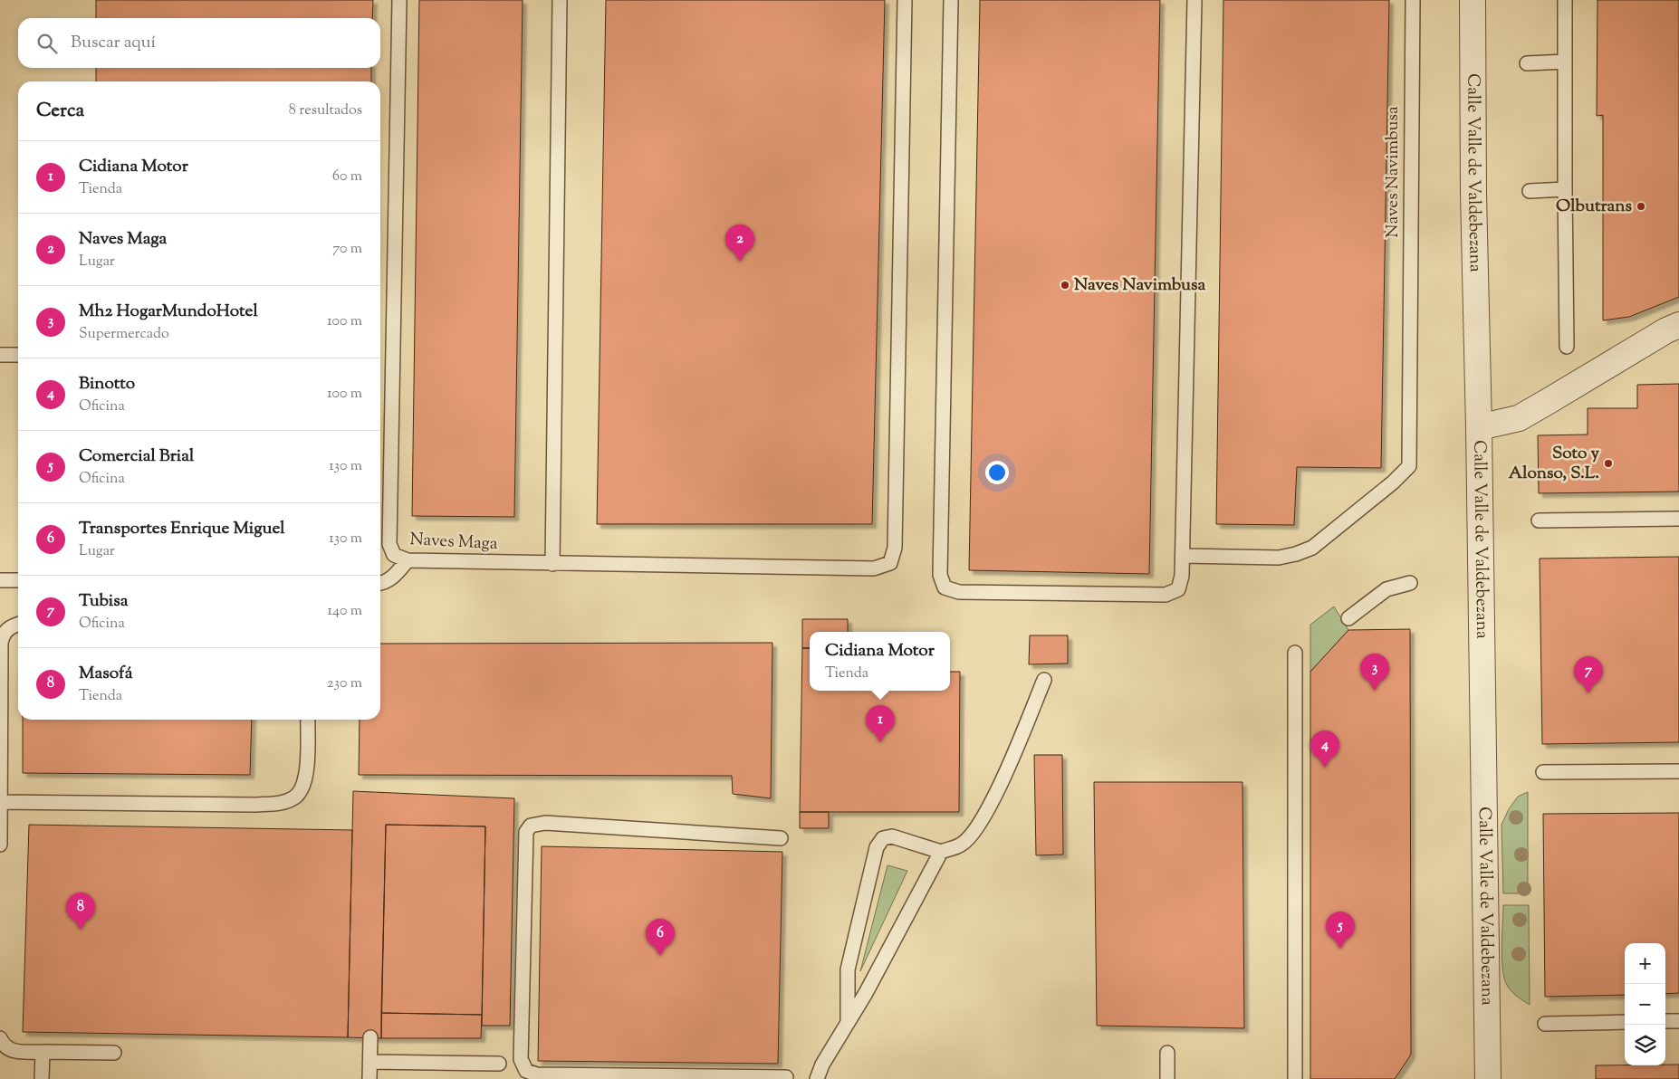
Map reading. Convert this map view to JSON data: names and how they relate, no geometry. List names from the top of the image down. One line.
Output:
{"streets":{"street":["Calle Valle de Valdebezana"],"lane":["Naves Navimbusa","Naves Maga"]},"places":["Olbutrans","Naves Navimbusa","Soto y Alonso, S.L."],"page":{"search":"Buscar aquí","heading":["Cerca","8 resultados"],"list":[{"mark":"1","name":"Cidiana Motor","note":"Tienda","value":"60 m"},{"mark":"2","name":"Naves Maga","note":"Lugar","value":"70 m"},{"mark":"3","name":"Mh2 HogarMundoHotel","note":"Supermercado","value":"100 m"},{"mark":"4","name":"Binotto","note":"Oficina","value":"100 m"},{"mark":"5","name":"Comercial Brial","note":"Oficina","value":"130 m"},{"mark":"6","name":"Transportes Enrique Miguel","note":"Lugar","value":"130 m"},{"mark":"7","name":"Tubisa","note":"Oficina","value":"140 m"},{"mark":"8","name":"Masofá","note":"Tienda","value":"230 m"}],"pins":["2","3","7","1","4","8","5","6"],"popup":["Cidiana Motor","Tienda"],"map_buttons":["+","−"]}}
